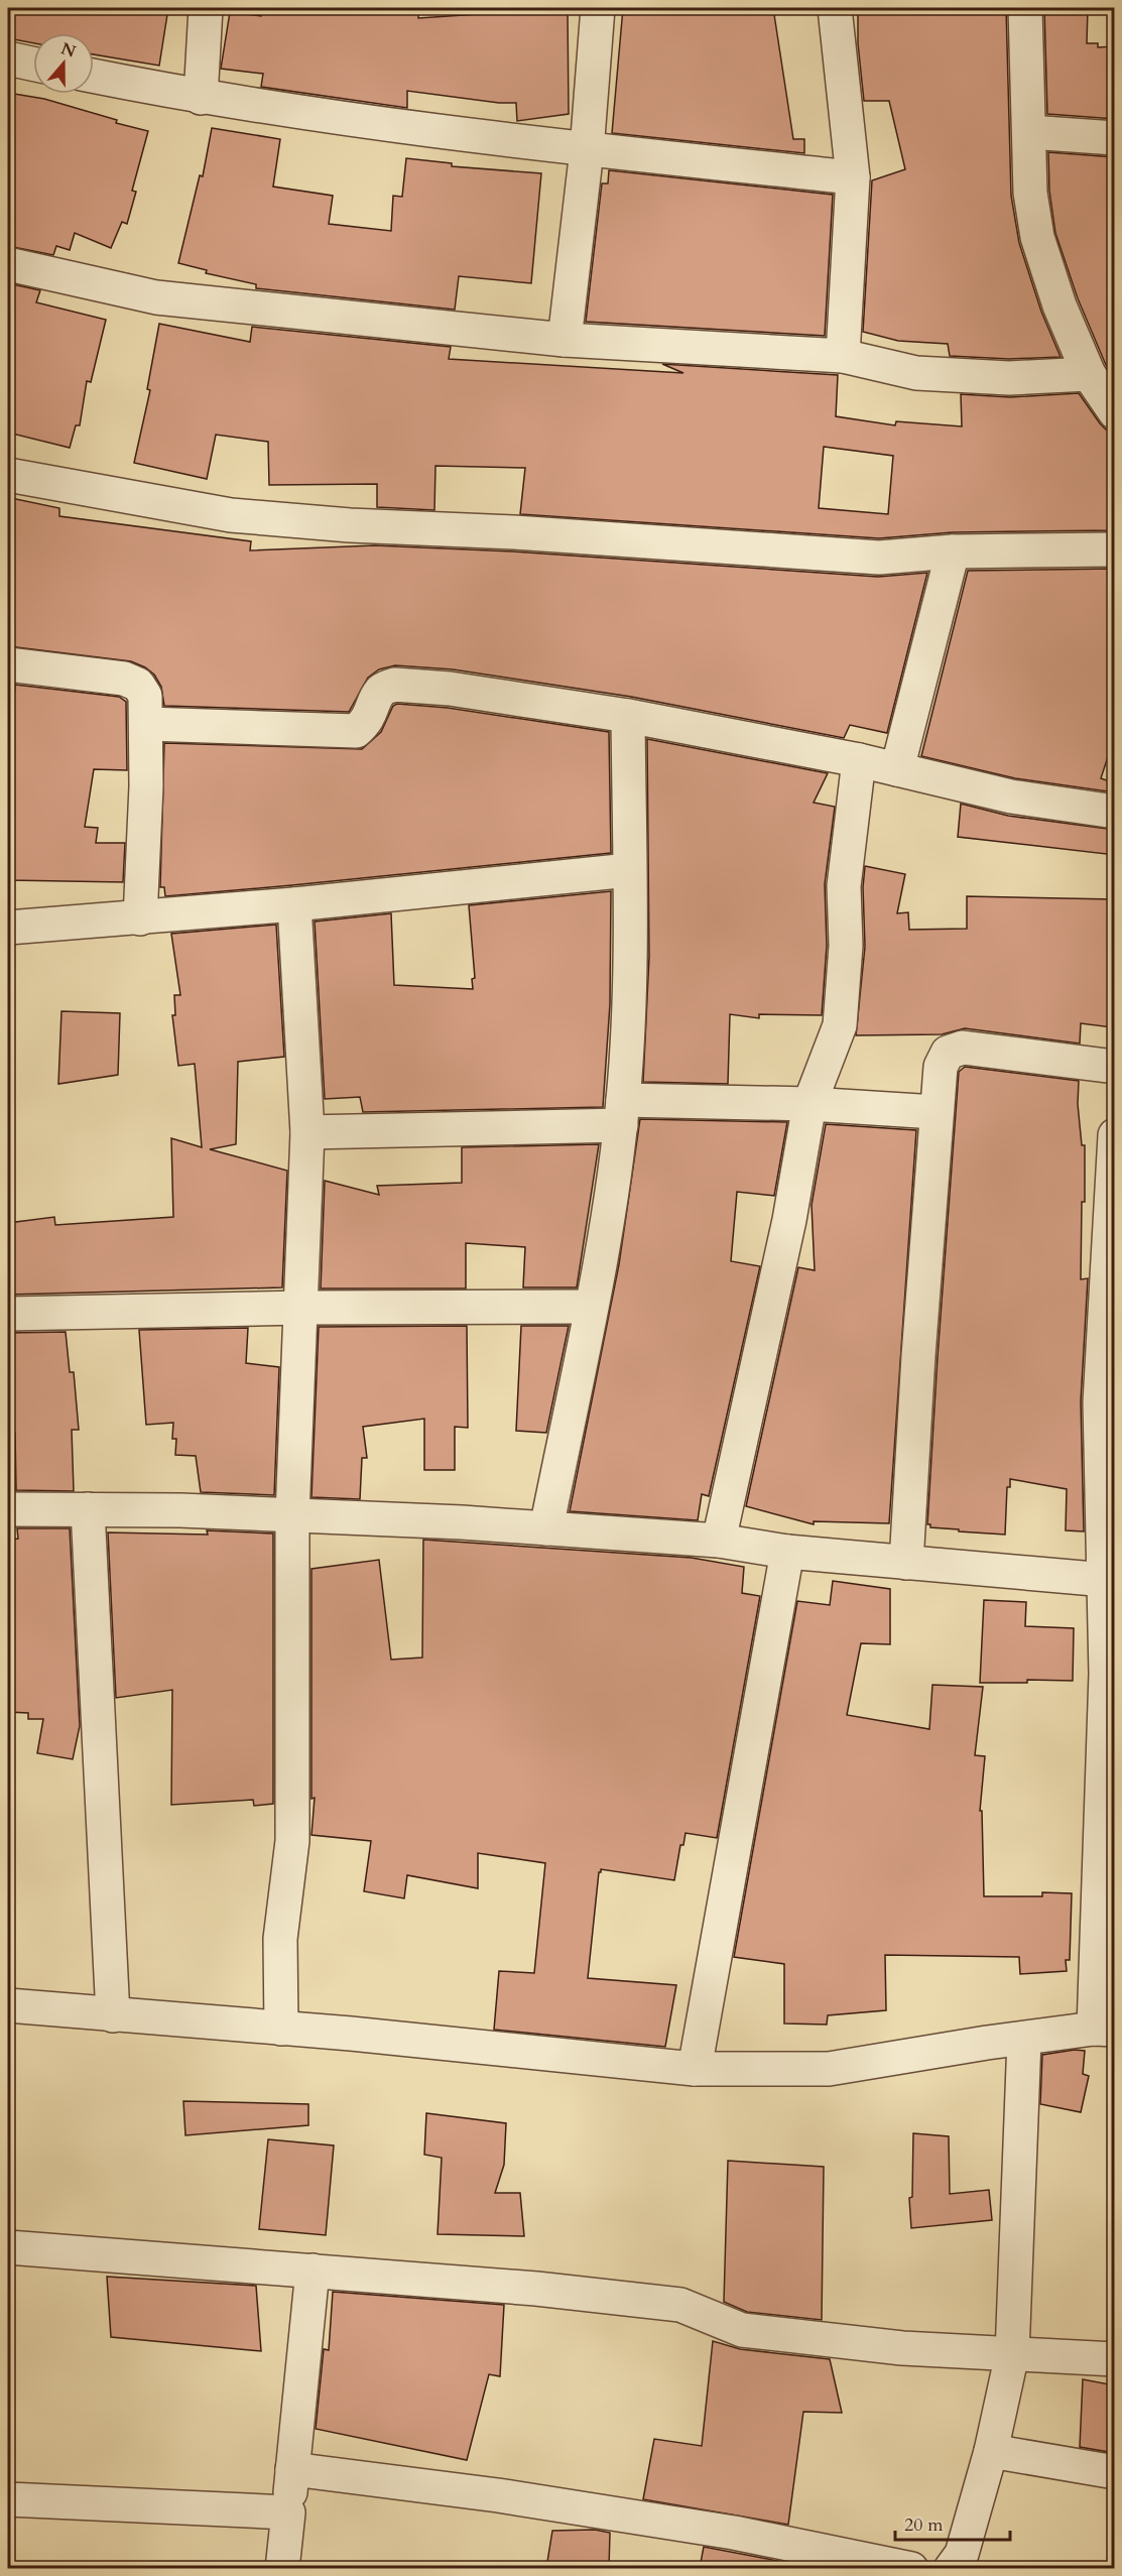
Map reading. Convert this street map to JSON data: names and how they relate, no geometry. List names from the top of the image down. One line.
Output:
{"scale_bar":"20 m","north":"top"}
